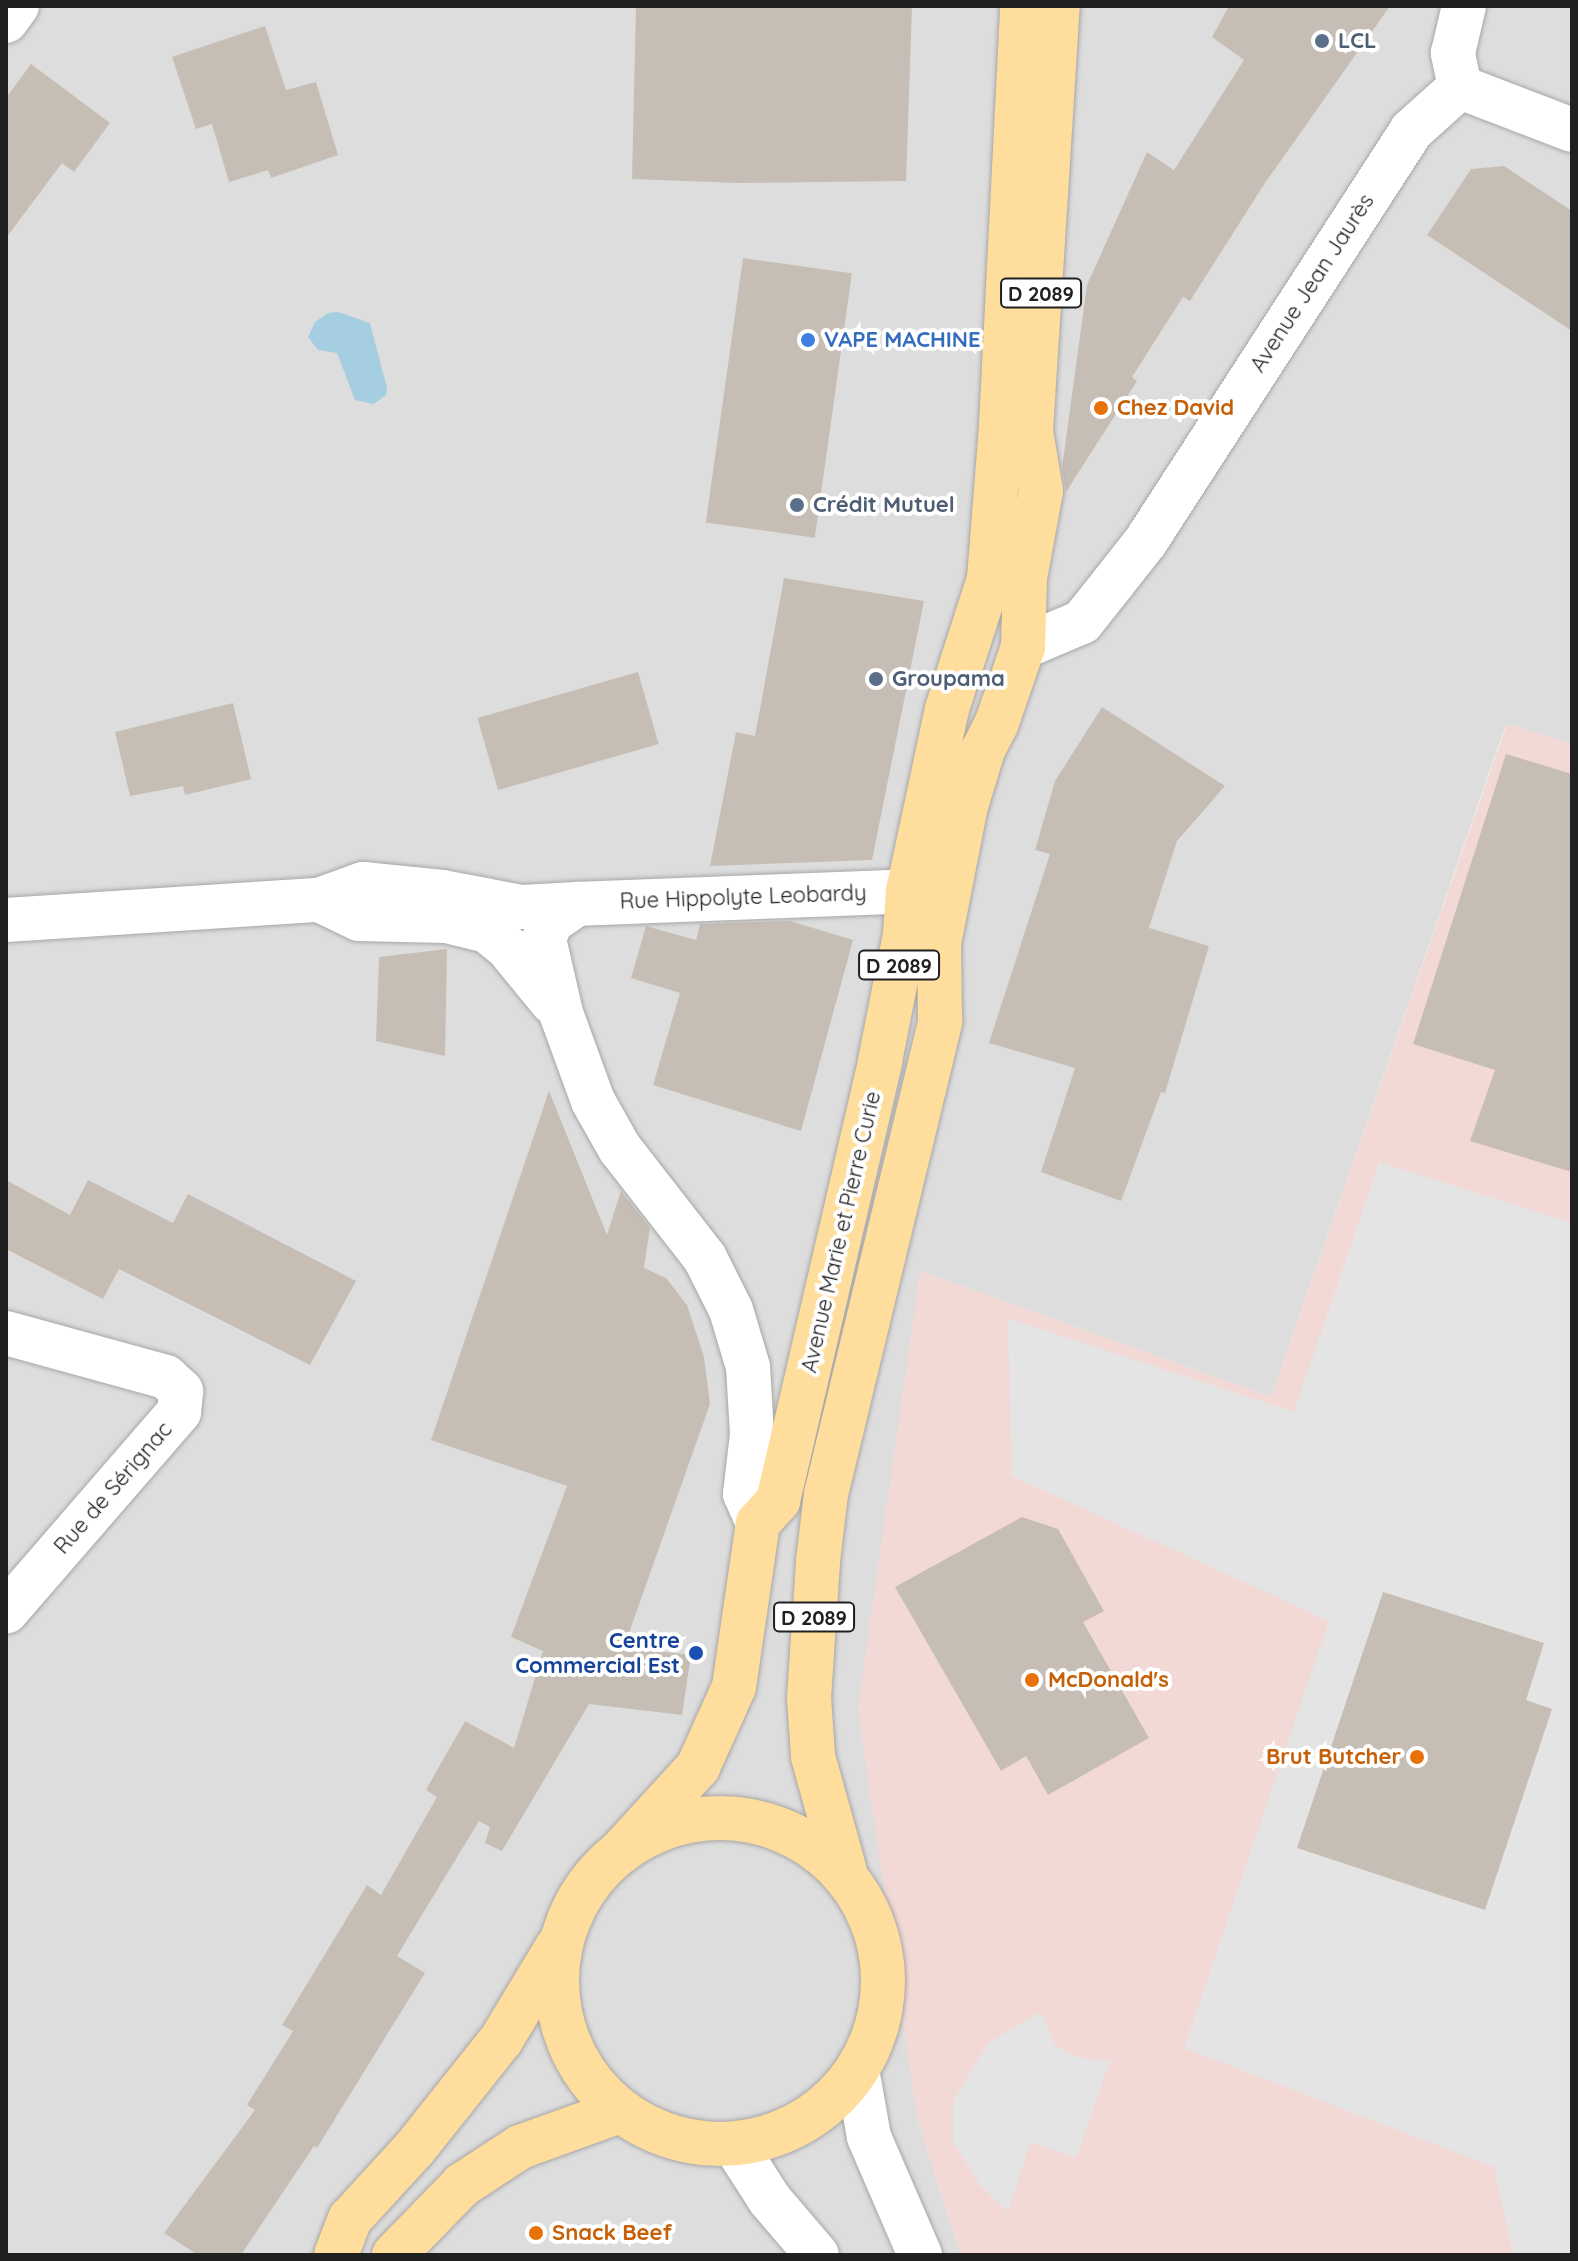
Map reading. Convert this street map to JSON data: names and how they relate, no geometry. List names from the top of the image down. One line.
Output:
{"streets":{"main road":["D 2089","Avenue Marie et Pierre Curie"],"street":["Avenue Jean Jaurès","Rue Hippolyte Leobardy","Rue de Sérignac"]},"crossings":[["Avenue Jean Jaurès","D 2089"],["Avenue Jean Jaurès","Avenue Marie et Pierre Curie"],["D 2089","Avenue Marie et Pierre Curie"],["Rue Hippolyte Leobardy","Avenue Marie et Pierre Curie"]],"places":["LCL","VAPE MACHINE","Chez David","Crédit Mutuel","Groupama","Centre Commercial Est","McDonald's","Brut Butcher","Snack Beef"]}
